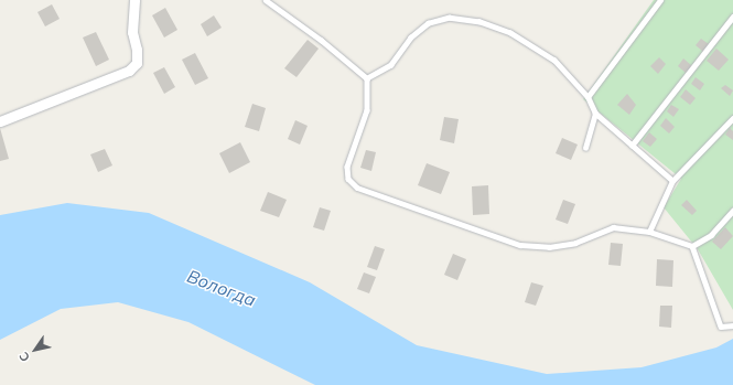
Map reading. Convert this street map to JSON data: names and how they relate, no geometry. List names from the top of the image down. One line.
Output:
{"water":["Вологда"],"north":"bottom left"}
